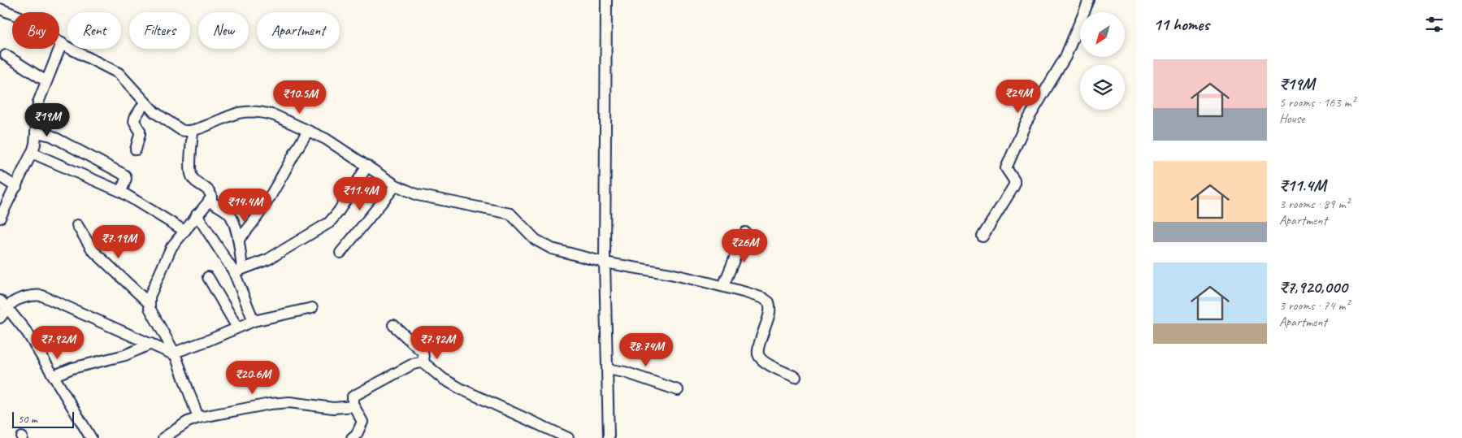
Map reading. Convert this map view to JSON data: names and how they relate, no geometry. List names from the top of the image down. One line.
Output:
{"scale_bar":"50 m","north":"bottom left","page":{"heading":"11 homes","chip":["Buy","Rent","Filters","New","Apartment"],"list":[{"name":"₹19M","note":"5 rooms · 163 m² · House"},{"name":"₹11.4M","note":"3 rooms · 89 m² · Apartment"},{"name":"₹7,920,000","note":"3 rooms · 74 m² · Apartment"}],"price":["₹24M","₹10.5M","₹19M","₹11.4M","₹14.4M","₹7.19M","₹26M","₹7.92M","₹7.92M","₹8.74M","₹20.6M"],"scale":"50 m"}}
